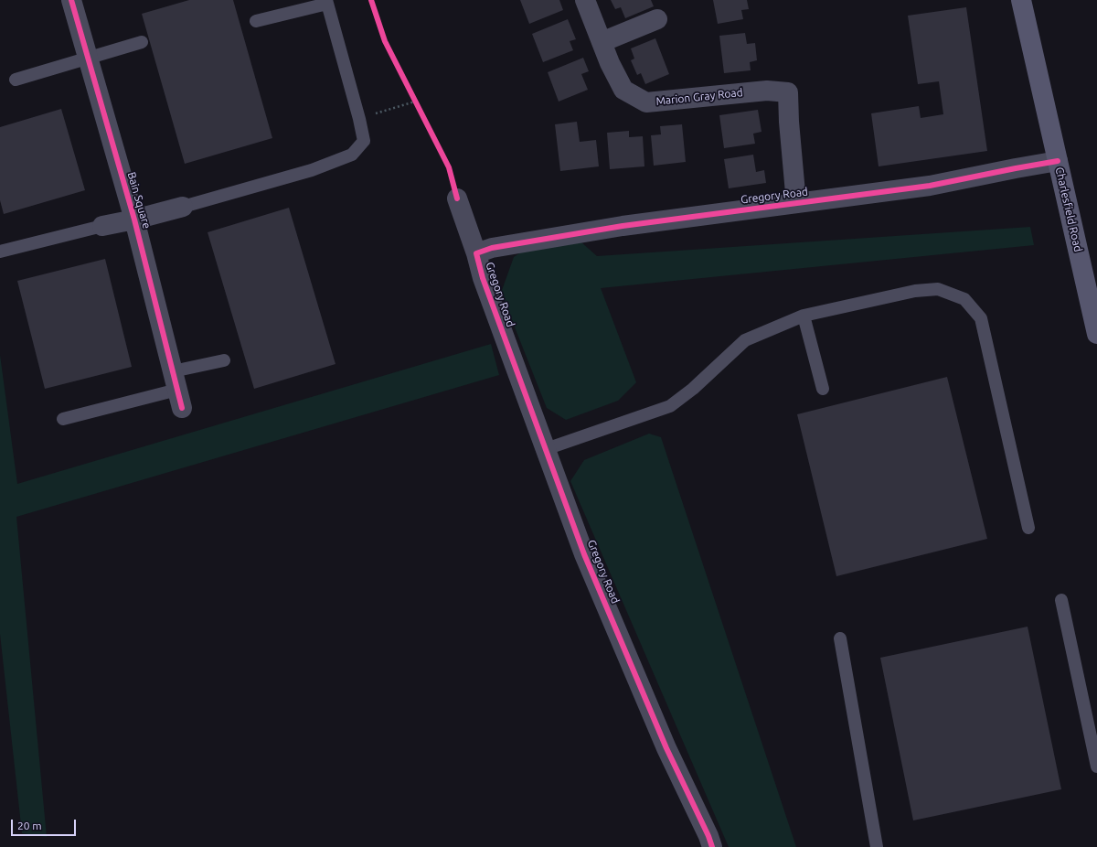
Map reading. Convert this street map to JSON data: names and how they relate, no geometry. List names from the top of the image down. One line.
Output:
{"streets":{"street":["Marion Gray Road","Gregory Road","Bain Square","Charlesfield Road"]},"crossings":[["Marion Gray Road","Gregory Road"],["Gregory Road","Charlesfield Road"]],"scale_bar":"20 m"}
